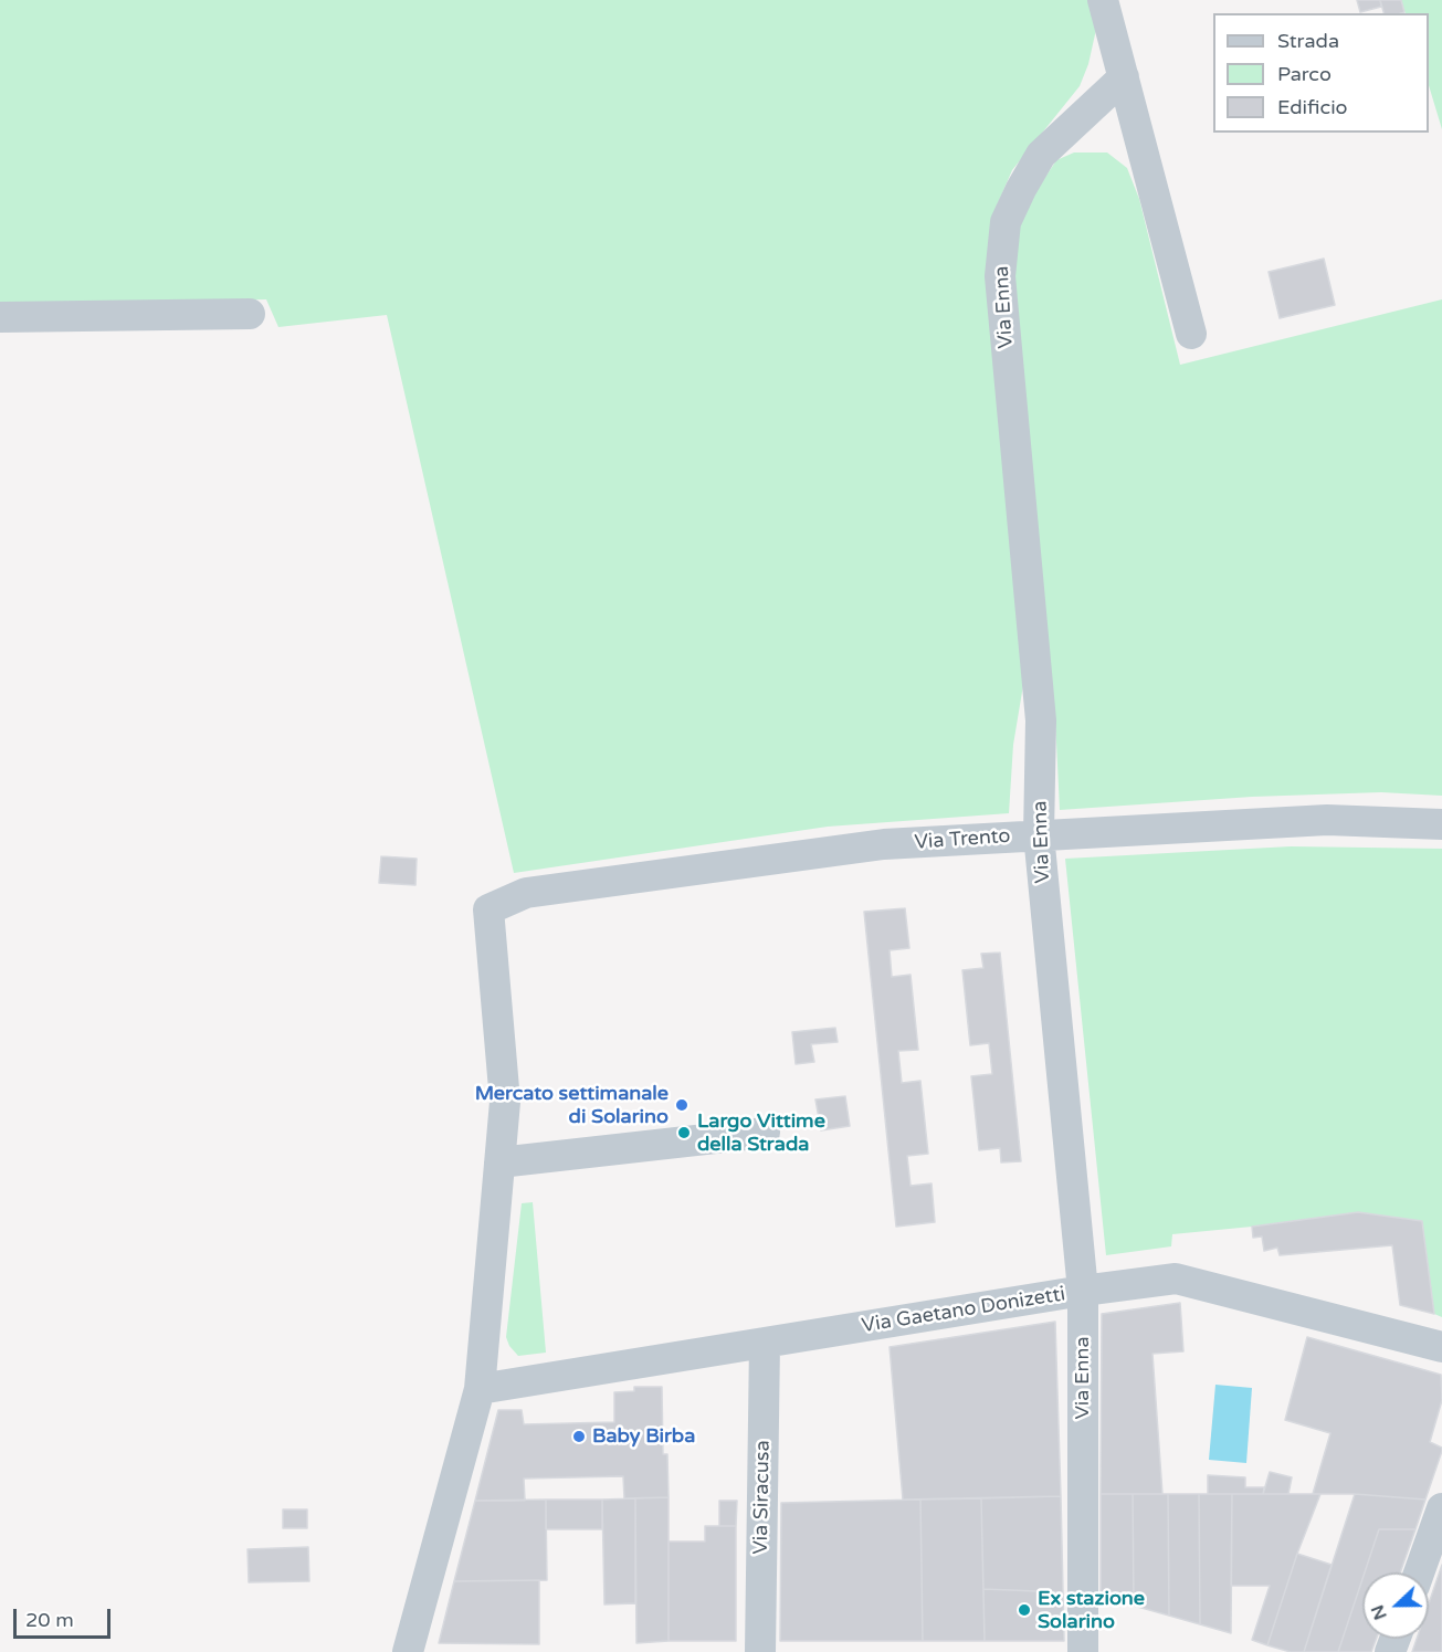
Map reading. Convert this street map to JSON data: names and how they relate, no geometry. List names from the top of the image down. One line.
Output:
{"streets":{"street":["Via Enna","Via Trento","Via Gaetano Donizetti","Via Siracusa"]},"crossings":[["Via Enna","Via Trento"],["Via Enna","Via Gaetano Donizetti"],["Via Gaetano Donizetti","Via Siracusa"]],"places":["Mercato settimanale di Solarino","Largo Vittime della Strada","Baby Birba","Ex stazione Solarino"],"legend":["Strada","Parco","Edificio"],"scale_bar":"20 m","north":"left"}
